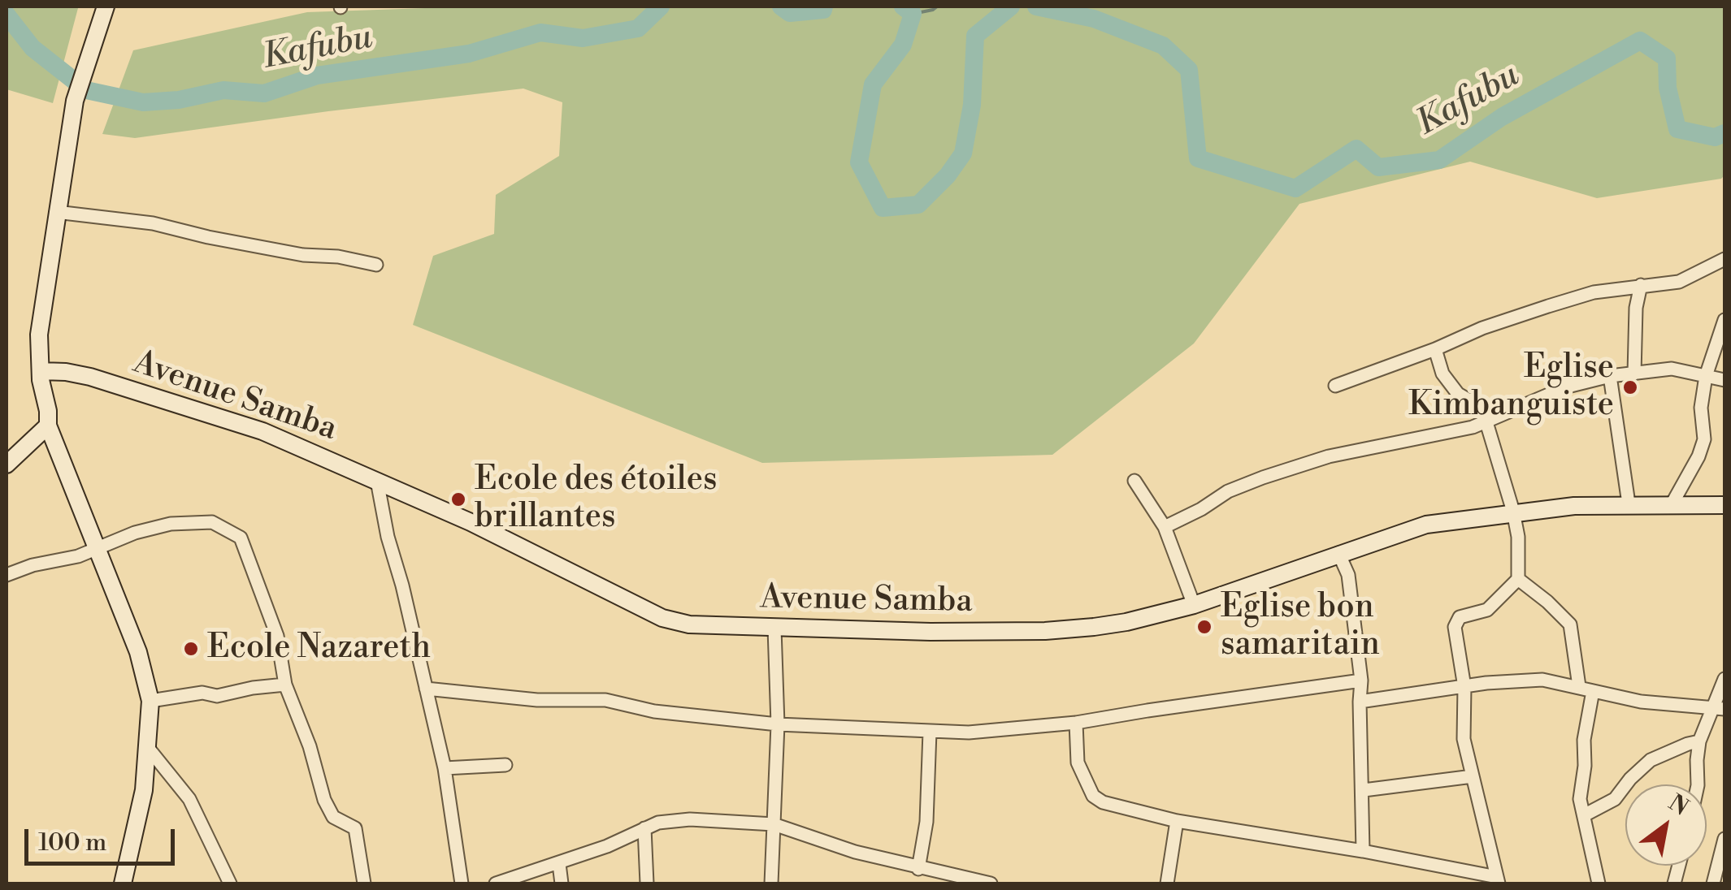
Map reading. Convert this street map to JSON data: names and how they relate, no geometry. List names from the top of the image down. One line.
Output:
{"streets":{"street":["Avenue Samba"]},"water":["Kafubu"],"places":["Eglise Kimbanguiste","Ecole des étoiles brillantes","Eglise bon samaritain","Ecole Nazareth"],"scale_bar":"100 m","north":"top right"}
